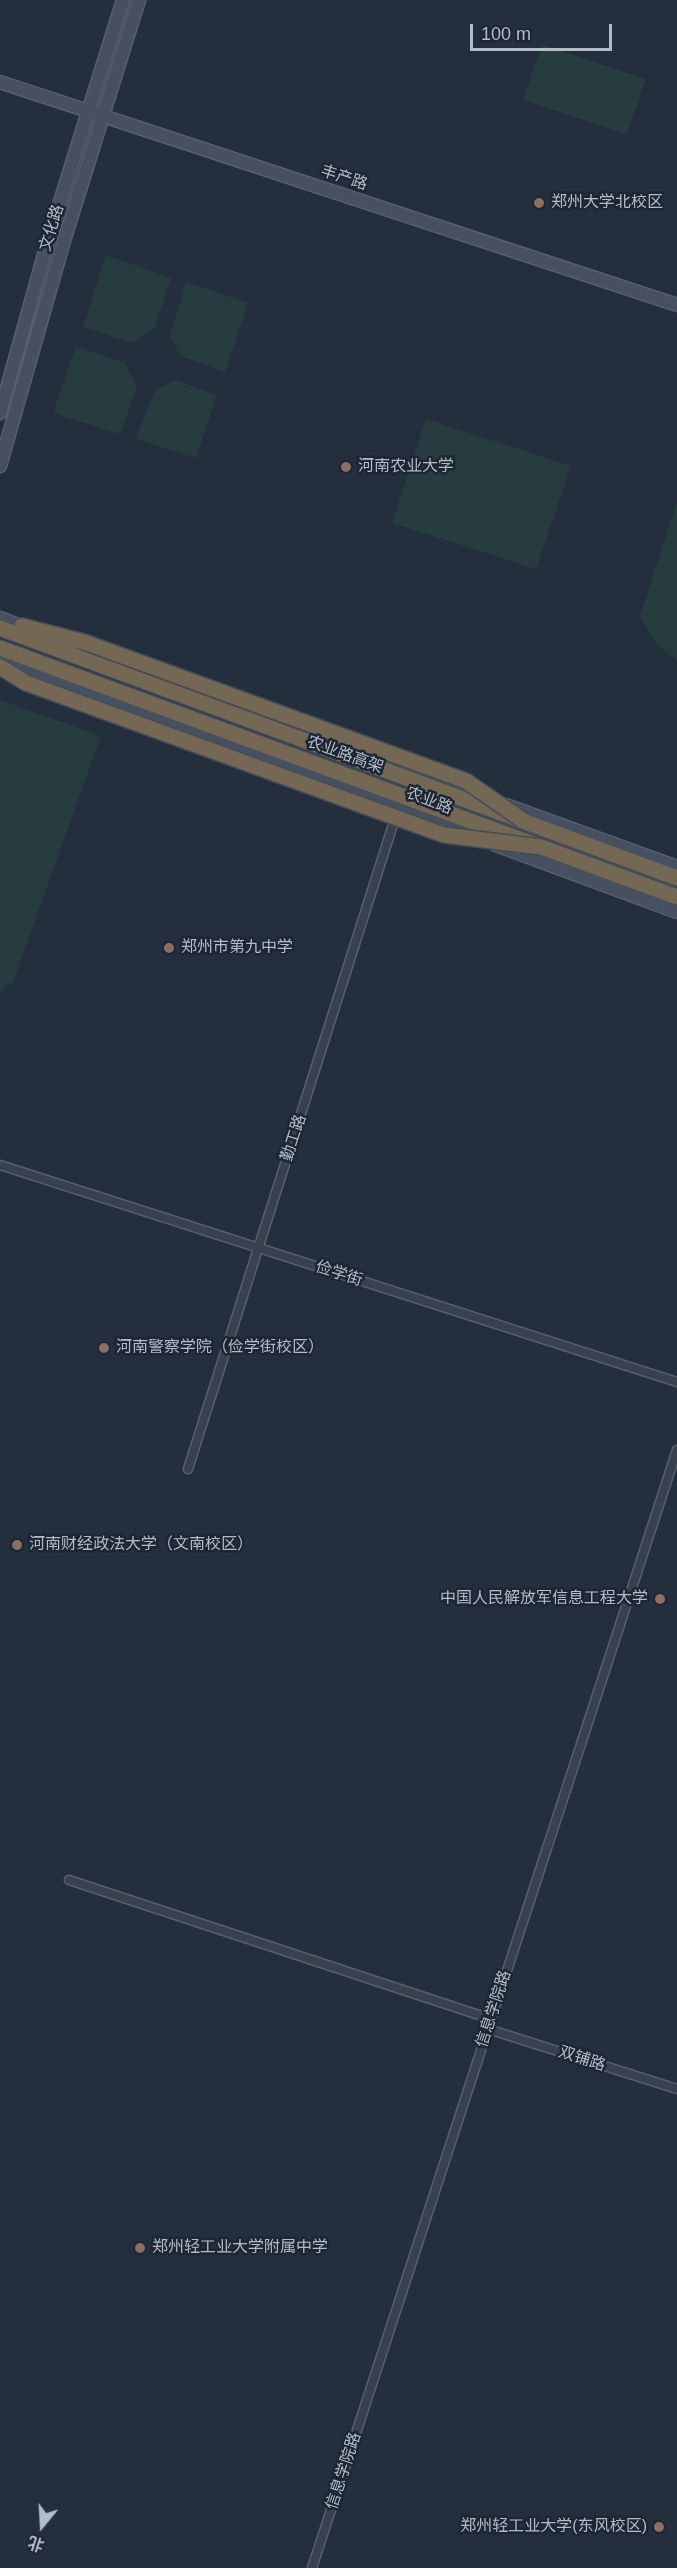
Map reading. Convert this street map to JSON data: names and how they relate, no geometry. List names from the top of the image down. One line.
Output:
{"streets":{"highway":["农业路高架"],"street":["丰产路","文化路","农业路","勤工路","俭学街","信息学院路","双铺路"]},"crossings":[["丰产路","文化路"],["农业路","勤工路"],["勤工路","俭学街"],["信息学院路","双铺路"]],"places":["郑州大学北校区","河南农业大学","郑州市第九中学","河南警察学院（俭学街校区）","河南财经政法大学（文南校区）","中国人民解放军信息工程大学","郑州轻工业大学附属中学","郑州轻工业大学(东风校区)"],"scale_bar":"100 m","north":"bottom"}
